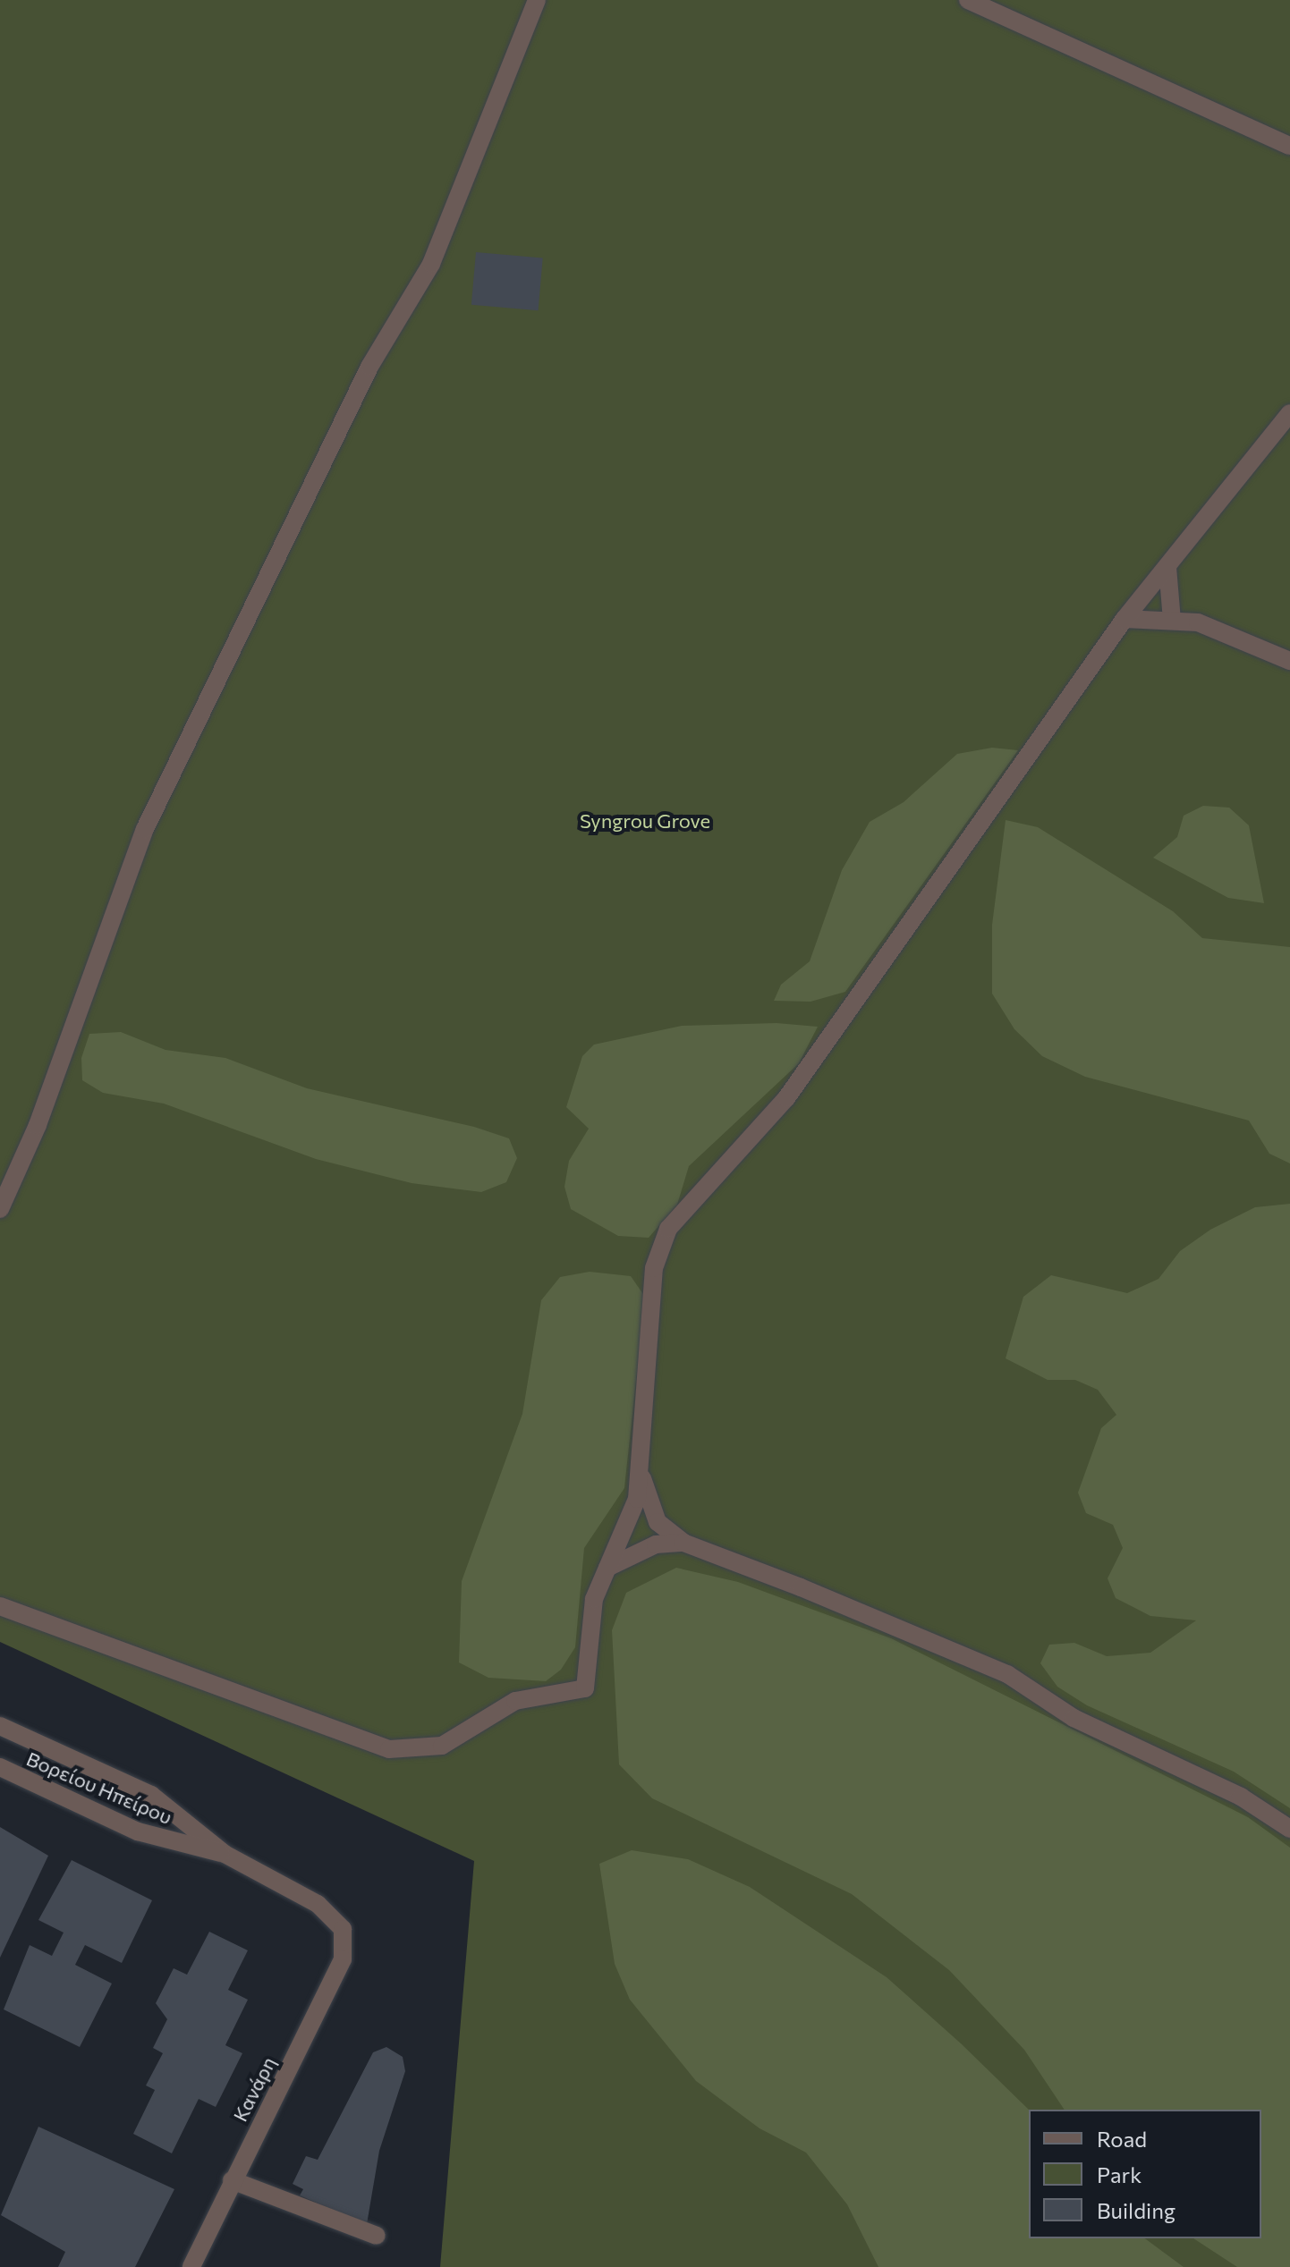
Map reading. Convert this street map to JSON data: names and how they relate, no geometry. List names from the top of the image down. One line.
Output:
{"streets":{"street":["Βορείου Ηπείρου","Κανάρη"]},"crossings":[["Βορείου Ηπείρου","Κανάρη"]],"parks":["Syngrou Grove"],"legend":["Road","Park","Building"]}
